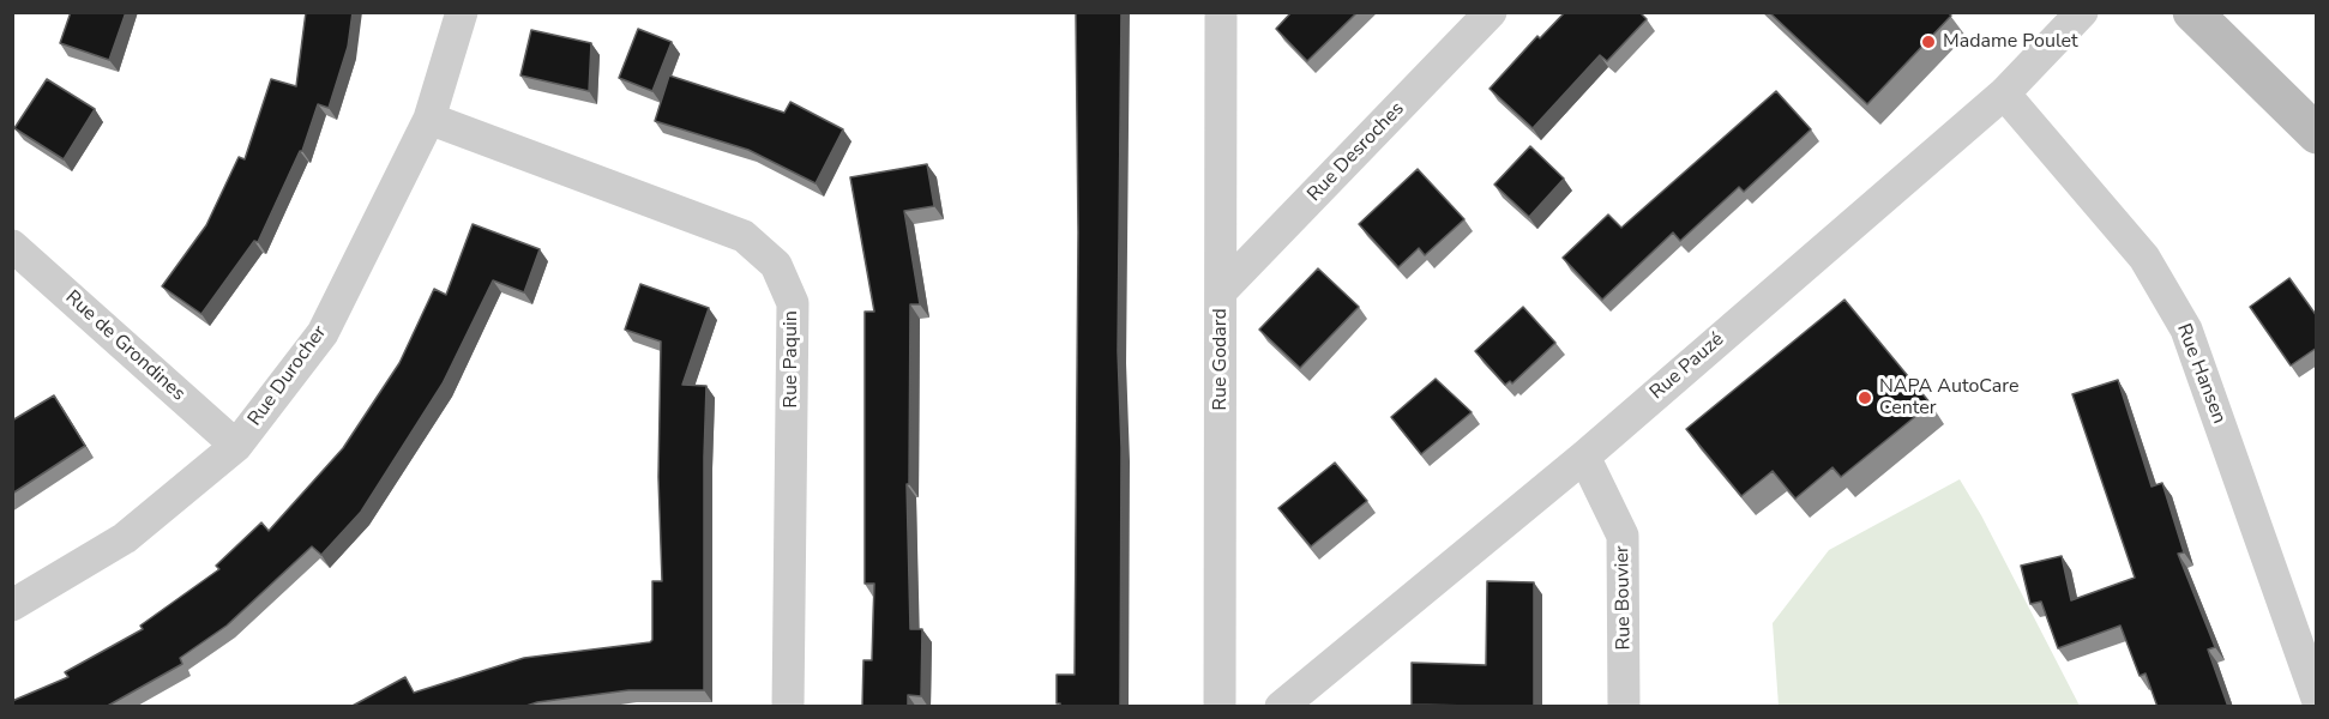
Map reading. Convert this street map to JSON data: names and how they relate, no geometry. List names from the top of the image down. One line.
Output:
{"streets":{"street":["Rue Desroches","Rue de Grondines","Rue Paquin","Rue Godard","Rue Pauzé","Rue Hansen","Rue Durocher","Rue Bouvier"]},"crossings":[["Rue Desroches","Rue Godard"],["Rue de Grondines","Rue Durocher"],["Rue Paquin","Rue Durocher"],["Rue Pauzé","Rue Hansen"],["Rue Pauzé","Rue Bouvier"]],"places":["Madame Poulet","NAPA AutoCare Center"]}
